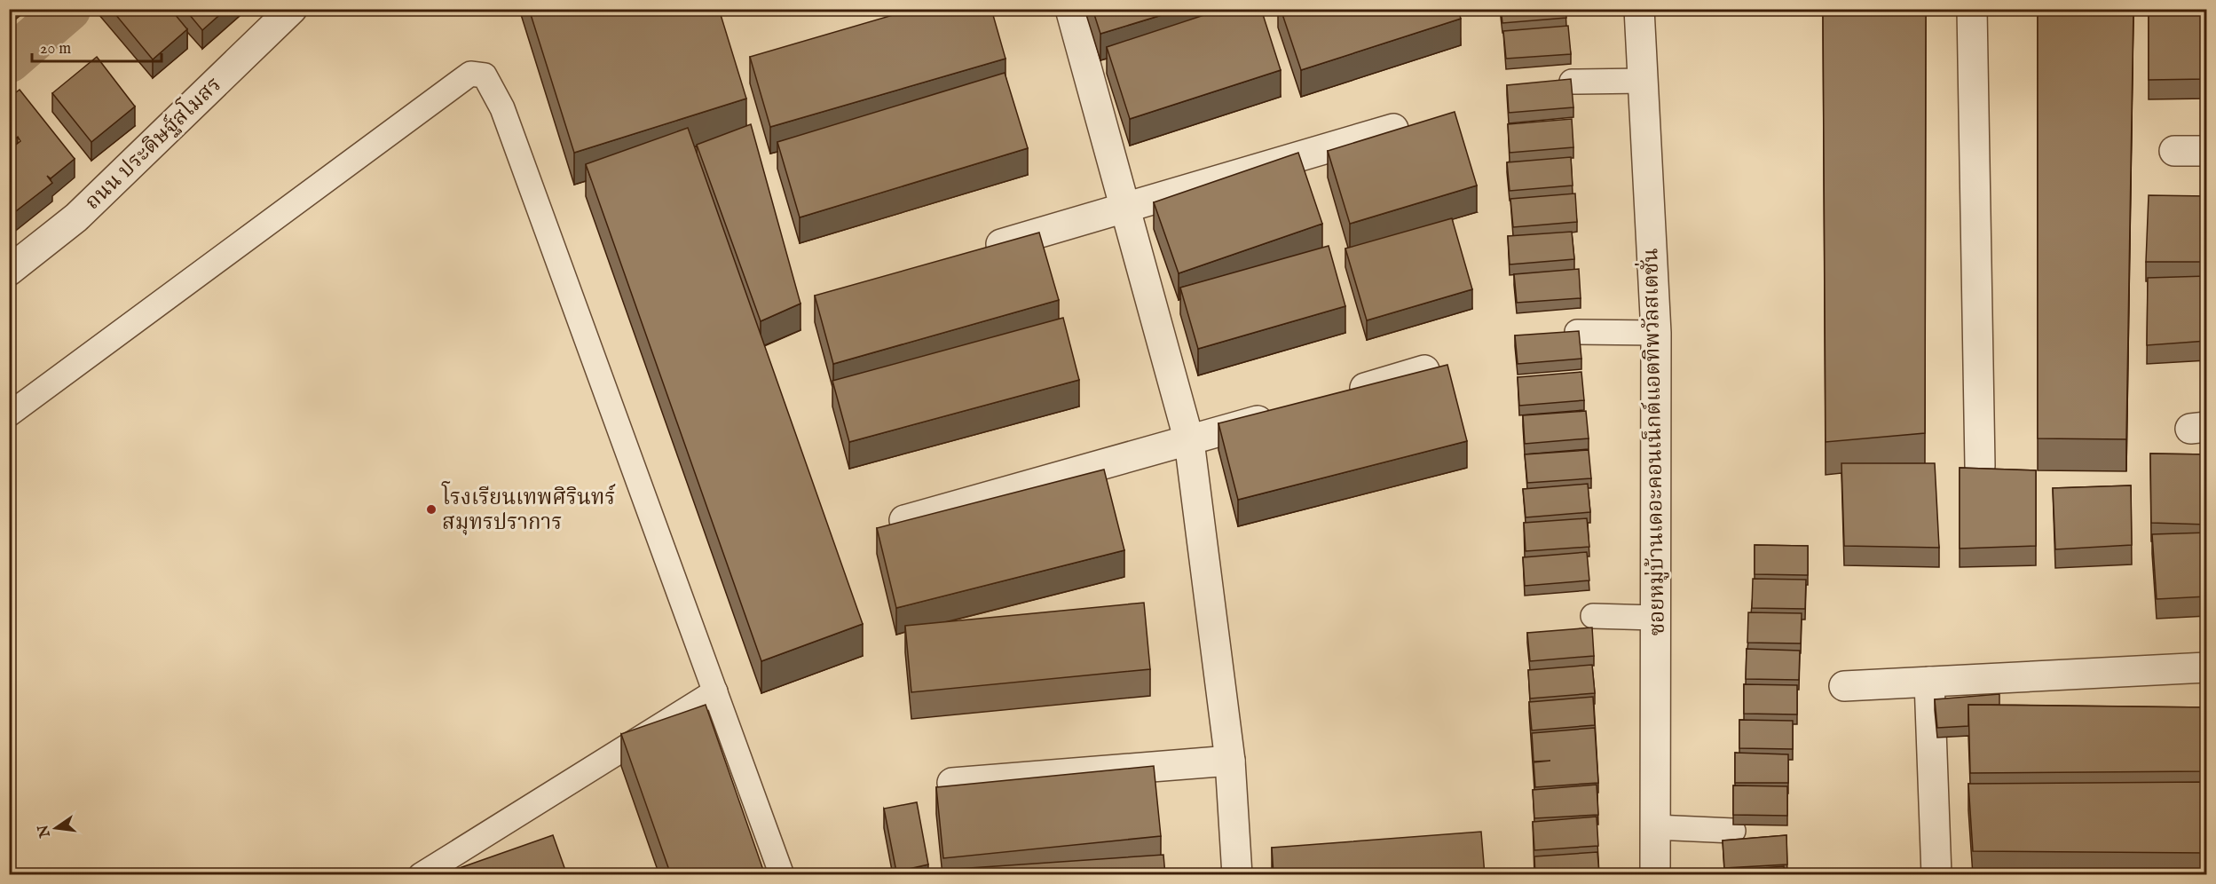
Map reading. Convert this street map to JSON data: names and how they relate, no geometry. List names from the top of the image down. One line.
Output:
{"streets":{"street":["ถนน ประดิษฐ์สโมสร","ซอยหมู่บ้านเดอะคอนเน็กต์แอตทิพวัลสเตชั่น"]},"places":["โรงเรียนเทพศิรินทร์ สมุทรปราการ"],"scale_bar":"20 m","north":"left"}
